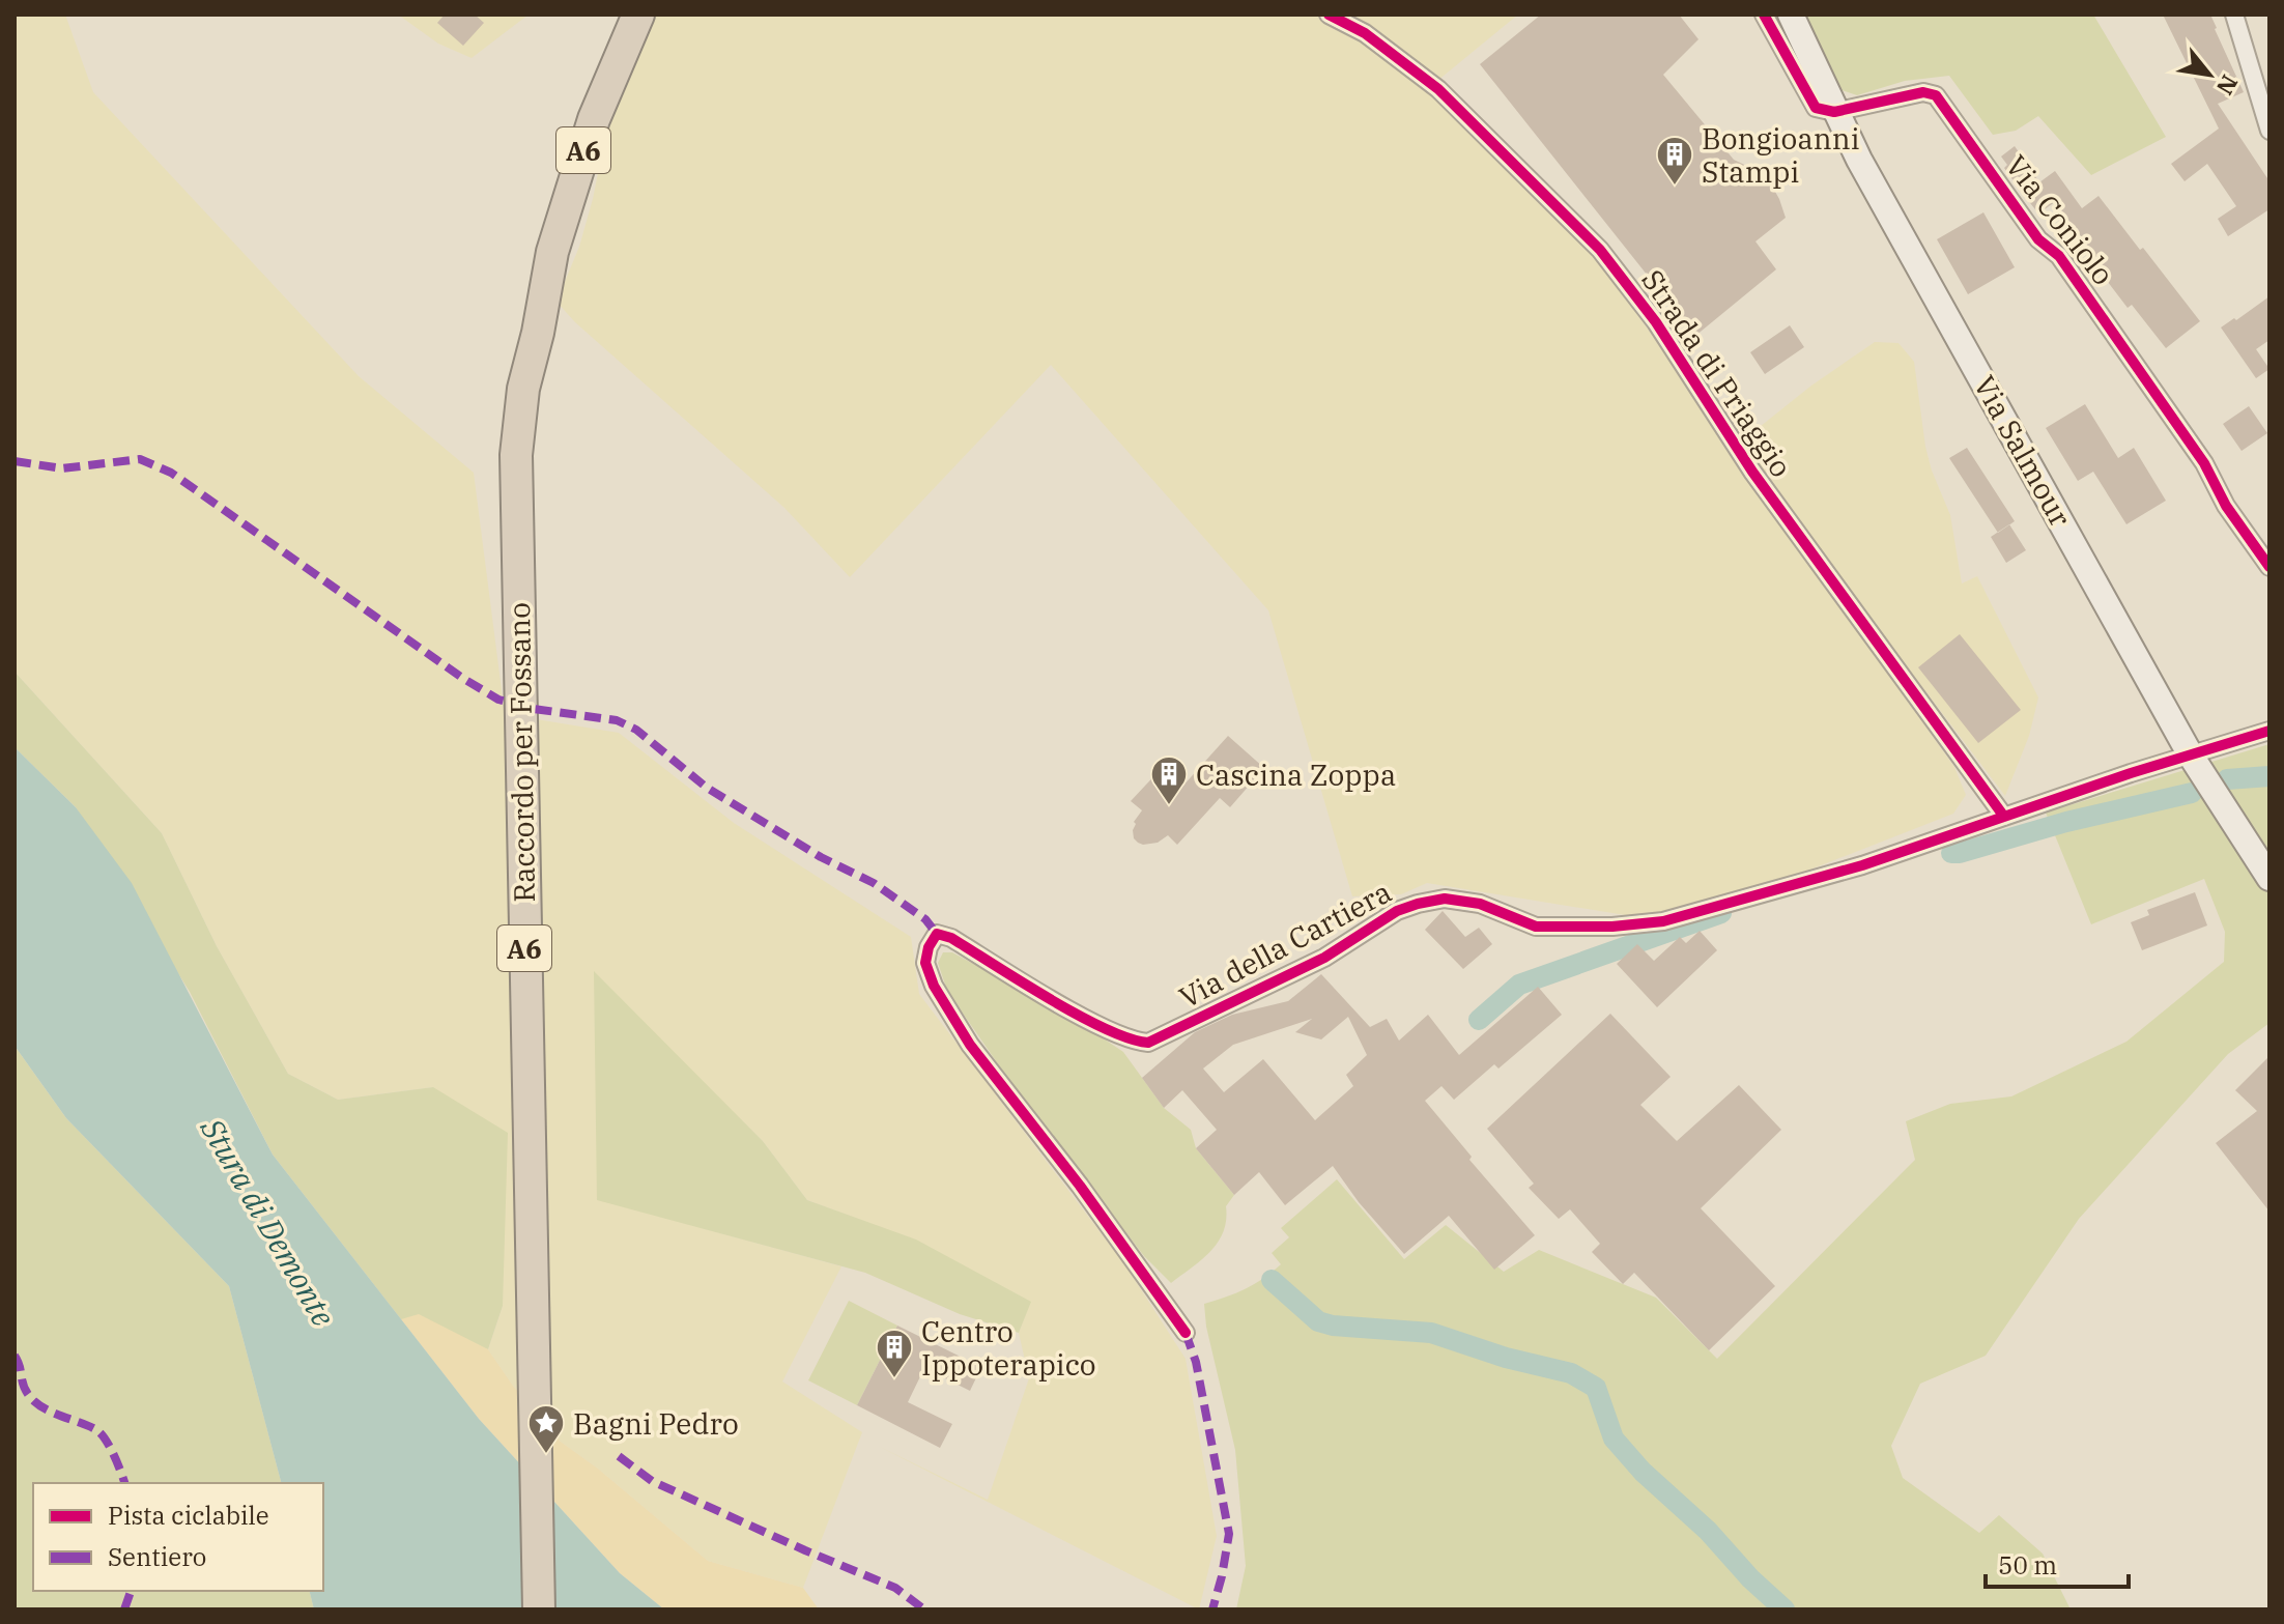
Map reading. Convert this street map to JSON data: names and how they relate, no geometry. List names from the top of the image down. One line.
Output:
{"streets":{"highway":["A6","Raccordo per Fossano"],"main road":["Via Salmour"],"street":["Via Coniolo","Strada di Priaggio","Via della Cartiera"]},"crossings":[["Via Coniolo","Via Salmour"],["Strada di Priaggio","Via della Cartiera"],["Via Salmour","Via della Cartiera"]],"water":["Stura di Demonte"],"places":{"building":["Bongioanni Stampi","Cascina Zoppa","Centro Ippoterapico"],"place":["Bagni Pedro"]},"legend":["Pista ciclabile","Sentiero"],"scale_bar":"50 m","north":"bottom right"}
